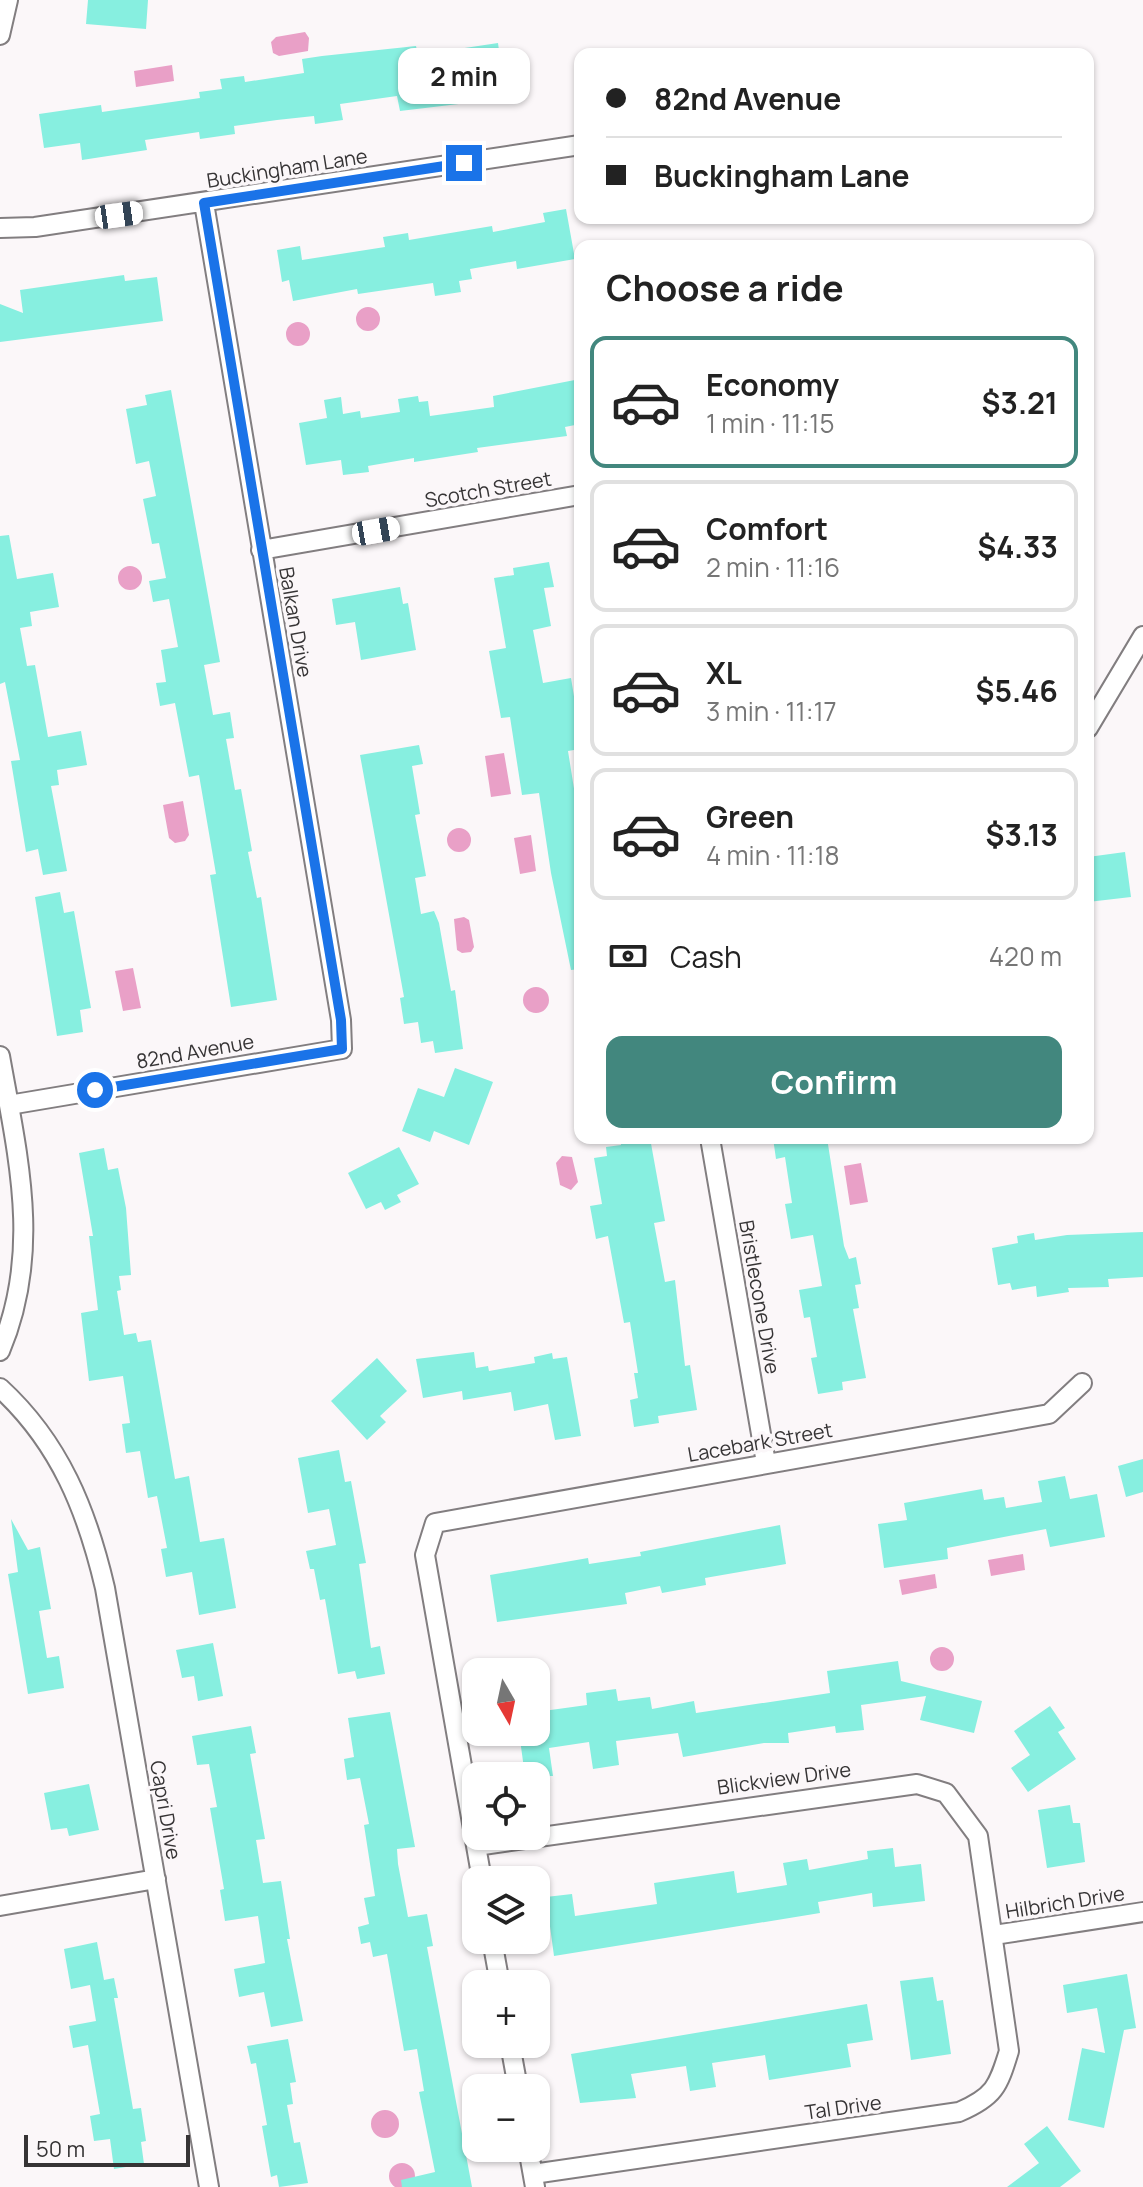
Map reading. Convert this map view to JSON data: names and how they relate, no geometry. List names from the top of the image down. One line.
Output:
{"streets":{"street":["Buckingham Lane","Scotch Street","Balkan Drive","82nd Avenue","Bristlecone Drive","Lacebark Street","Blickview Drive","Capri Drive","Hilbrich Drive","Tal Drive"]},"crossings":[["Buckingham Lane","Balkan Drive"],["Scotch Street","Balkan Drive"],["Balkan Drive","82nd Avenue"],["Bristlecone Drive","Lacebark Street"],["Blickview Drive","Hilbrich Drive"],["Blickview Drive","Tal Drive"],["Hilbrich Drive","Tal Drive"]],"scale_bar":"50 m","north":"bottom","page":{"bubble":"2 min","banner":["82nd Avenue","Buckingham Lane"],"heading":"Choose a ride","list":[{"name":"Economy","note":"1 min · 11:15","value":"$3.21"},{"name":"Comfort","note":"2 min · 11:16","value":"$4.33"},{"name":"XL","note":"3 min · 11:17","value":"$5.46"},{"name":"Green","note":"4 min · 11:18","value":"$3.13"}],"pay":["Cash","420 m"],"buttons":"Confirm","map_buttons":["+","−"],"scale":"50 m"}}
